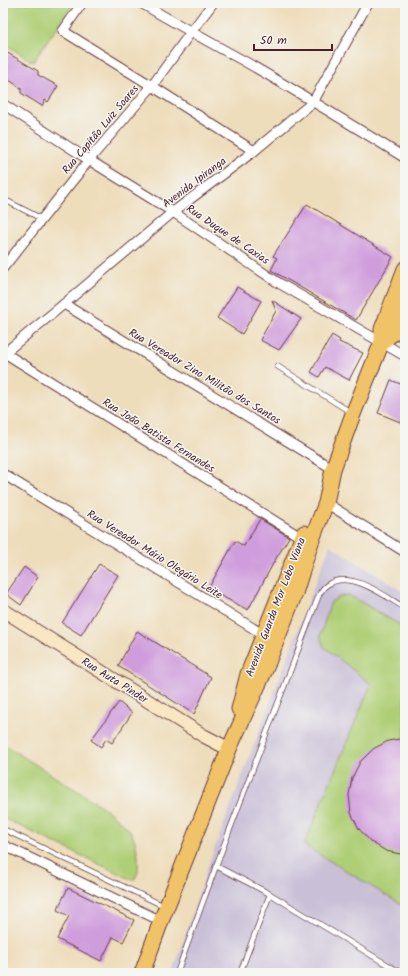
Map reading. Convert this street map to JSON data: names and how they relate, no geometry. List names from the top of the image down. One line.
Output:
{"streets":{"main road":["Avenida Guarda Mor Lobo Viana","Rua Auta Pinder"],"street":["Rua Capitão Luiz Soares","Avenida Ipiranga","Rua Duque de Caxias","Rua Vereador Zino Militão dos Santos","Rua João Batista Fernandes","Rua Vereador Mário Olegário Leite"]},"crossings":[["Rua Capitão Luiz Soares","Rua Duque de Caxias"],["Avenida Ipiranga","Rua Duque de Caxias"],["Avenida Ipiranga","Rua Vereador Zino Militão dos Santos"],["Avenida Ipiranga","Rua João Batista Fernandes"],["Rua Duque de Caxias","Avenida Guarda Mor Lobo Viana"],["Rua Vereador Zino Militão dos Santos","Avenida Guarda Mor Lobo Viana"],["Rua João Batista Fernandes","Avenida Guarda Mor Lobo Viana"],["Rua Vereador Mário Olegário Leite","Avenida Guarda Mor Lobo Viana"],["Avenida Guarda Mor Lobo Viana","Rua Auta Pinder"]],"scale_bar":"50 m"}
